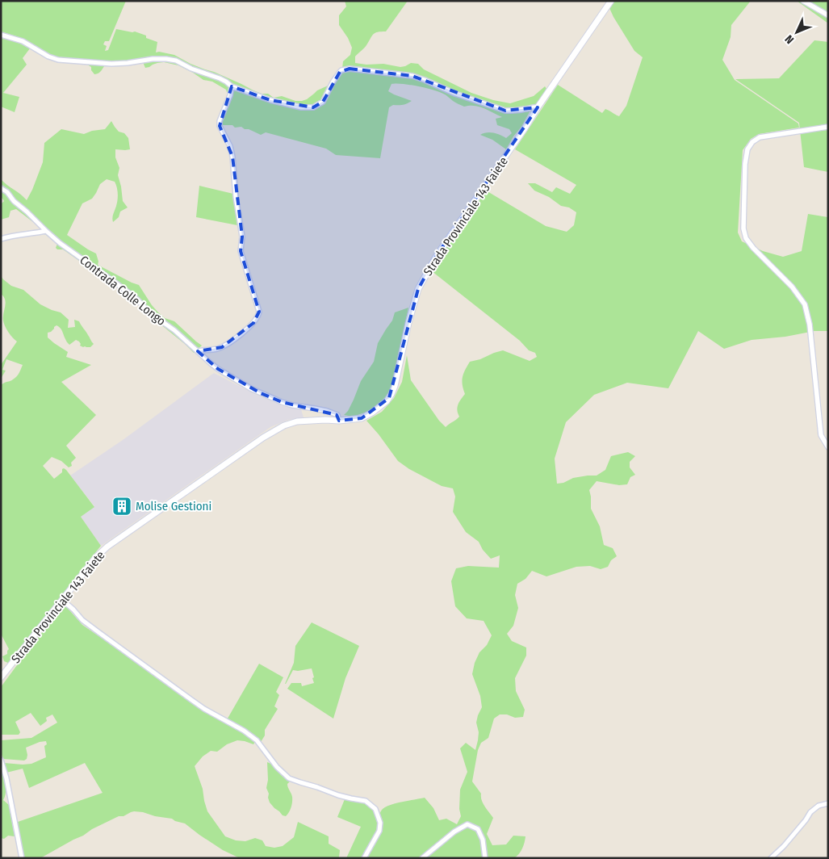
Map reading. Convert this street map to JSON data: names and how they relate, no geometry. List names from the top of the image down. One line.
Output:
{"streets":{"main road":["Strada Provinciale 143 Faiete"],"street":["Contrada Colle Longo"]},"crossings":[["Strada Provinciale 143 Faiete","Contrada Colle Longo"]],"places":{"building":["Molise Gestioni"]},"north":"bottom left"}
